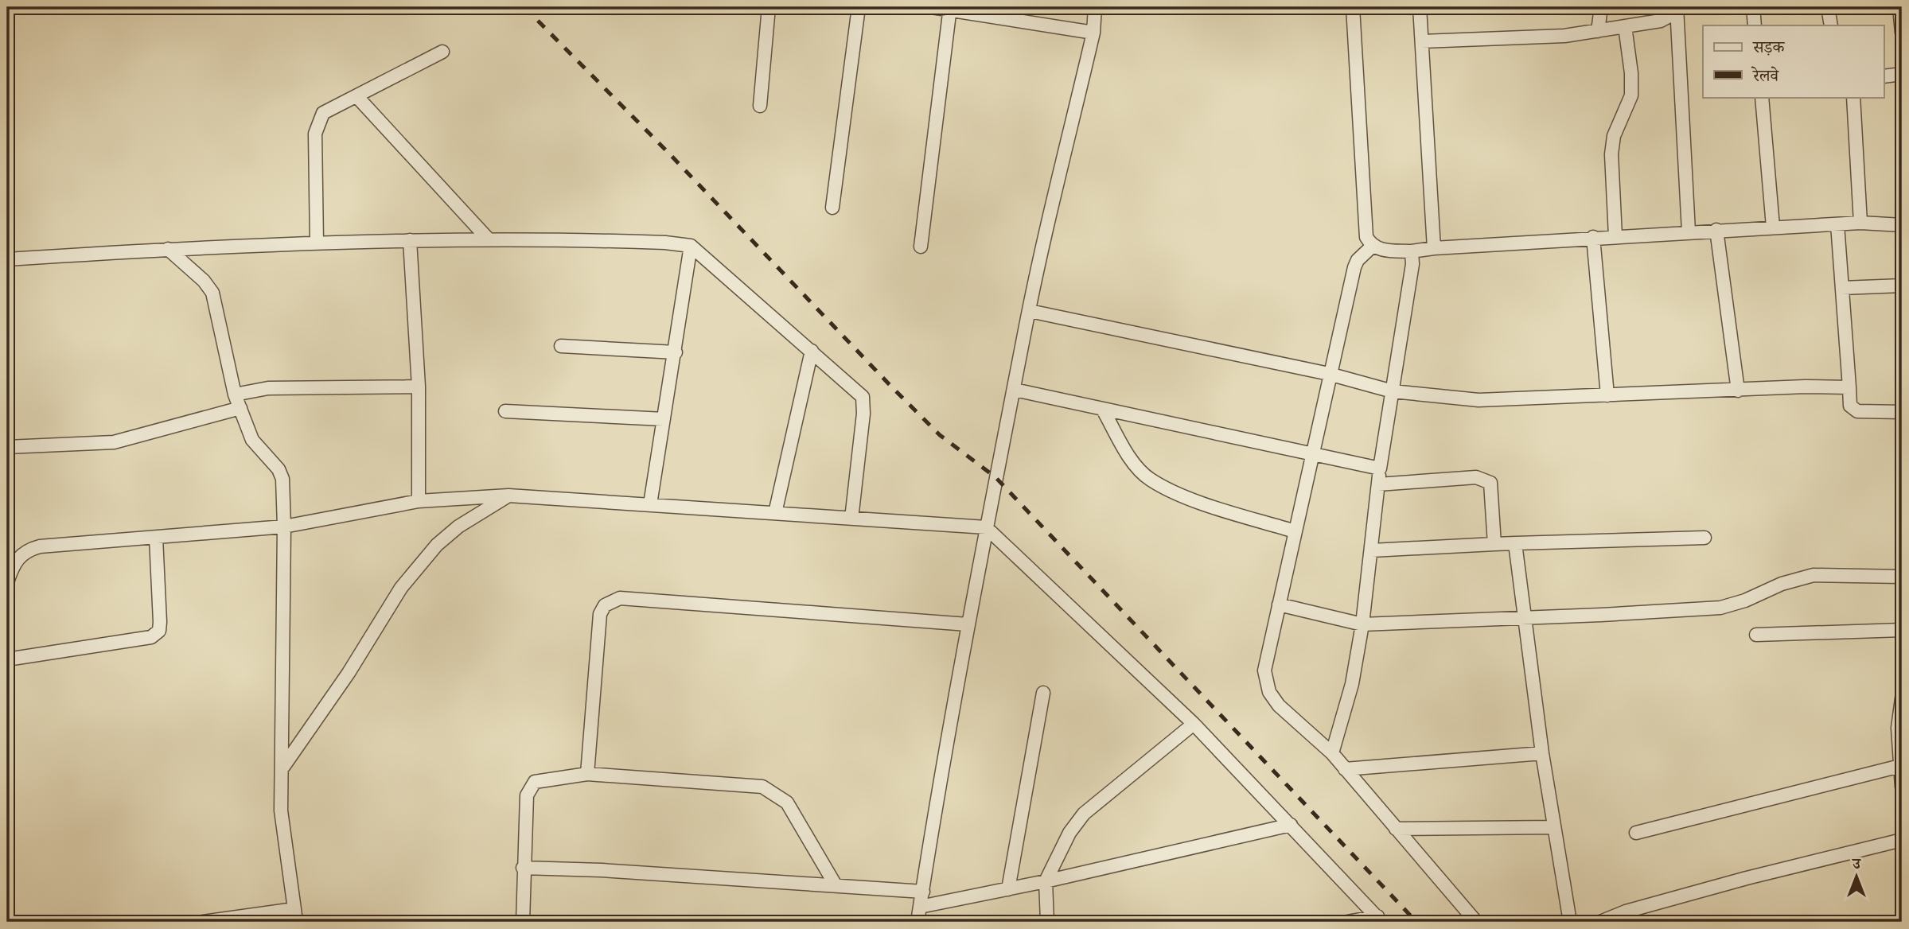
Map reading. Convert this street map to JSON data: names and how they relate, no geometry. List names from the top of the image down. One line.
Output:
{"legend":["सड़क","रेलवे"],"north":"top"}
